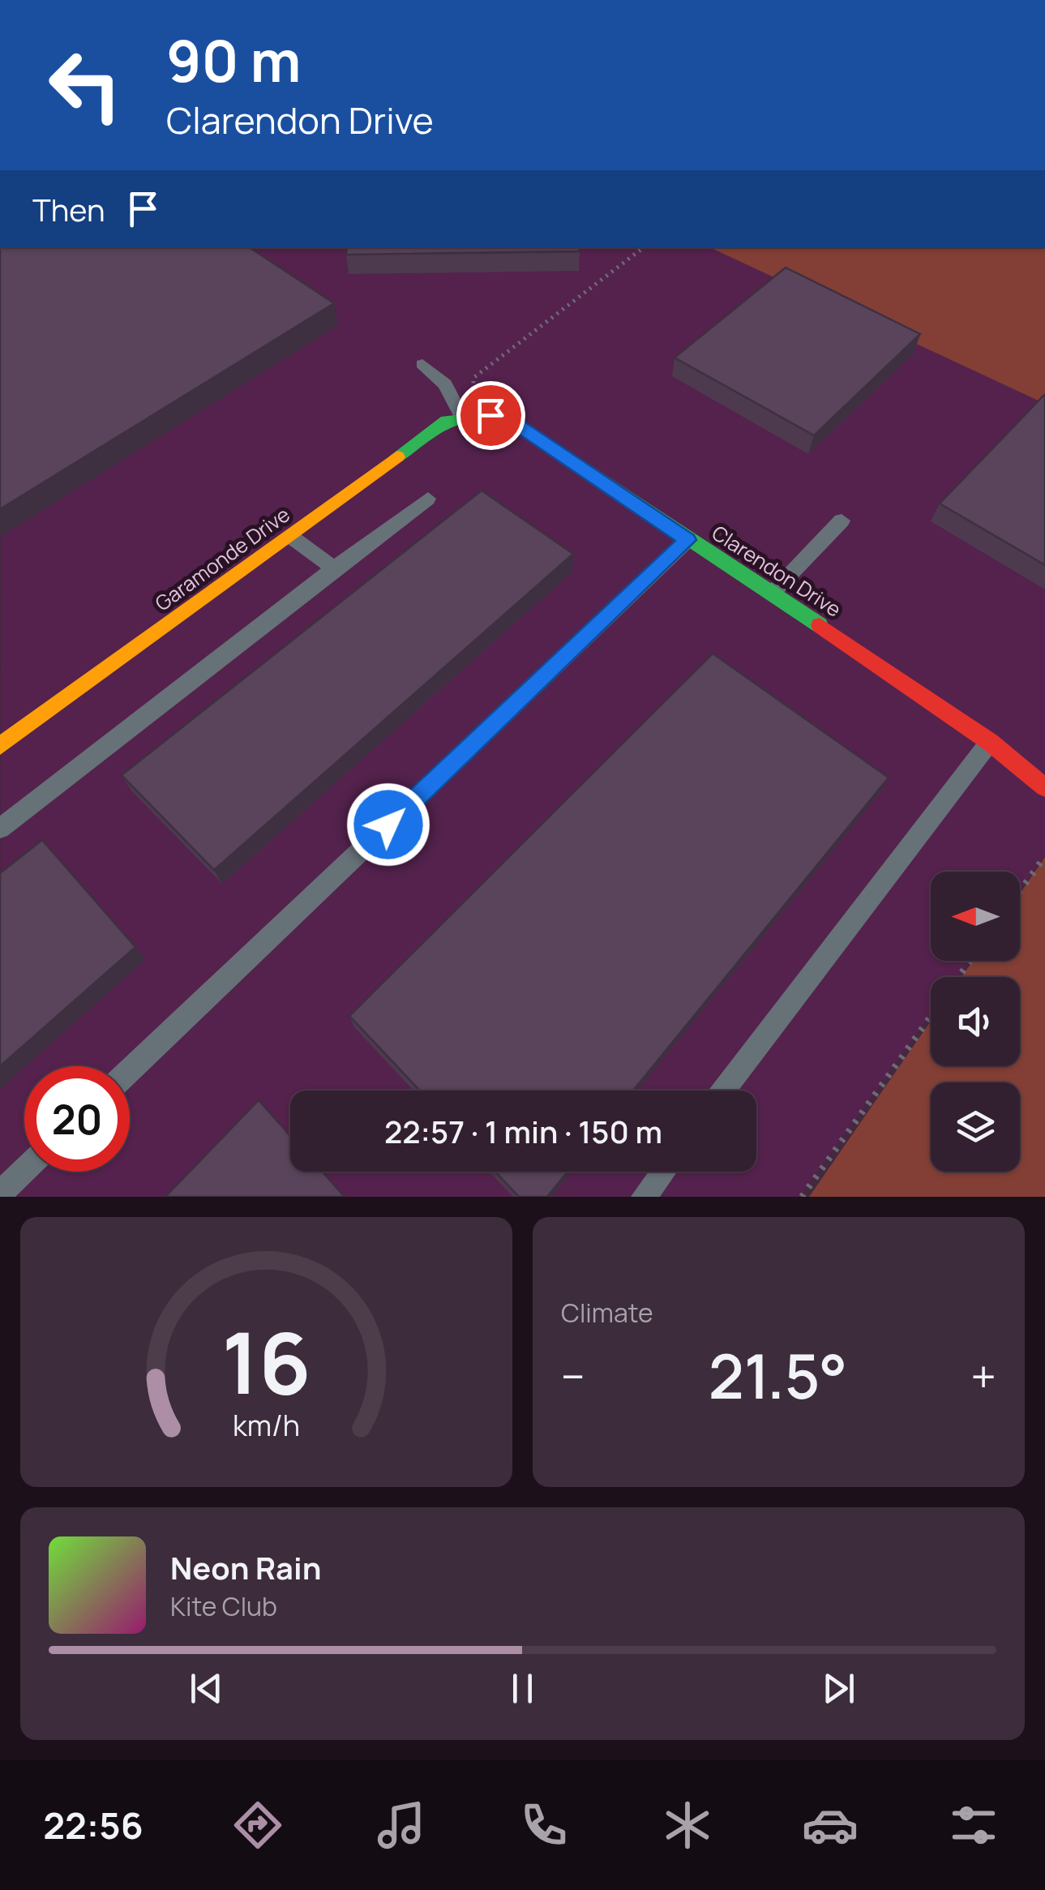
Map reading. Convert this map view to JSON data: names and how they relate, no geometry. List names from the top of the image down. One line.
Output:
{"streets":{"street":["Garamonde Drive","Clarendon Drive"]},"crossings":[["Garamonde Drive","Clarendon Drive"]],"north":"left","page":{"turn":["90 m","Clarendon Drive"],"then":"Then","limit":"20","trip":"22:57 · 1 min · 150 m","tile":"Climate","heat":["−","21.5°","+"],"song":["Neon Rain","Kite Club"],"tabs":"22:56","gauge":["16","km/h"]}}
